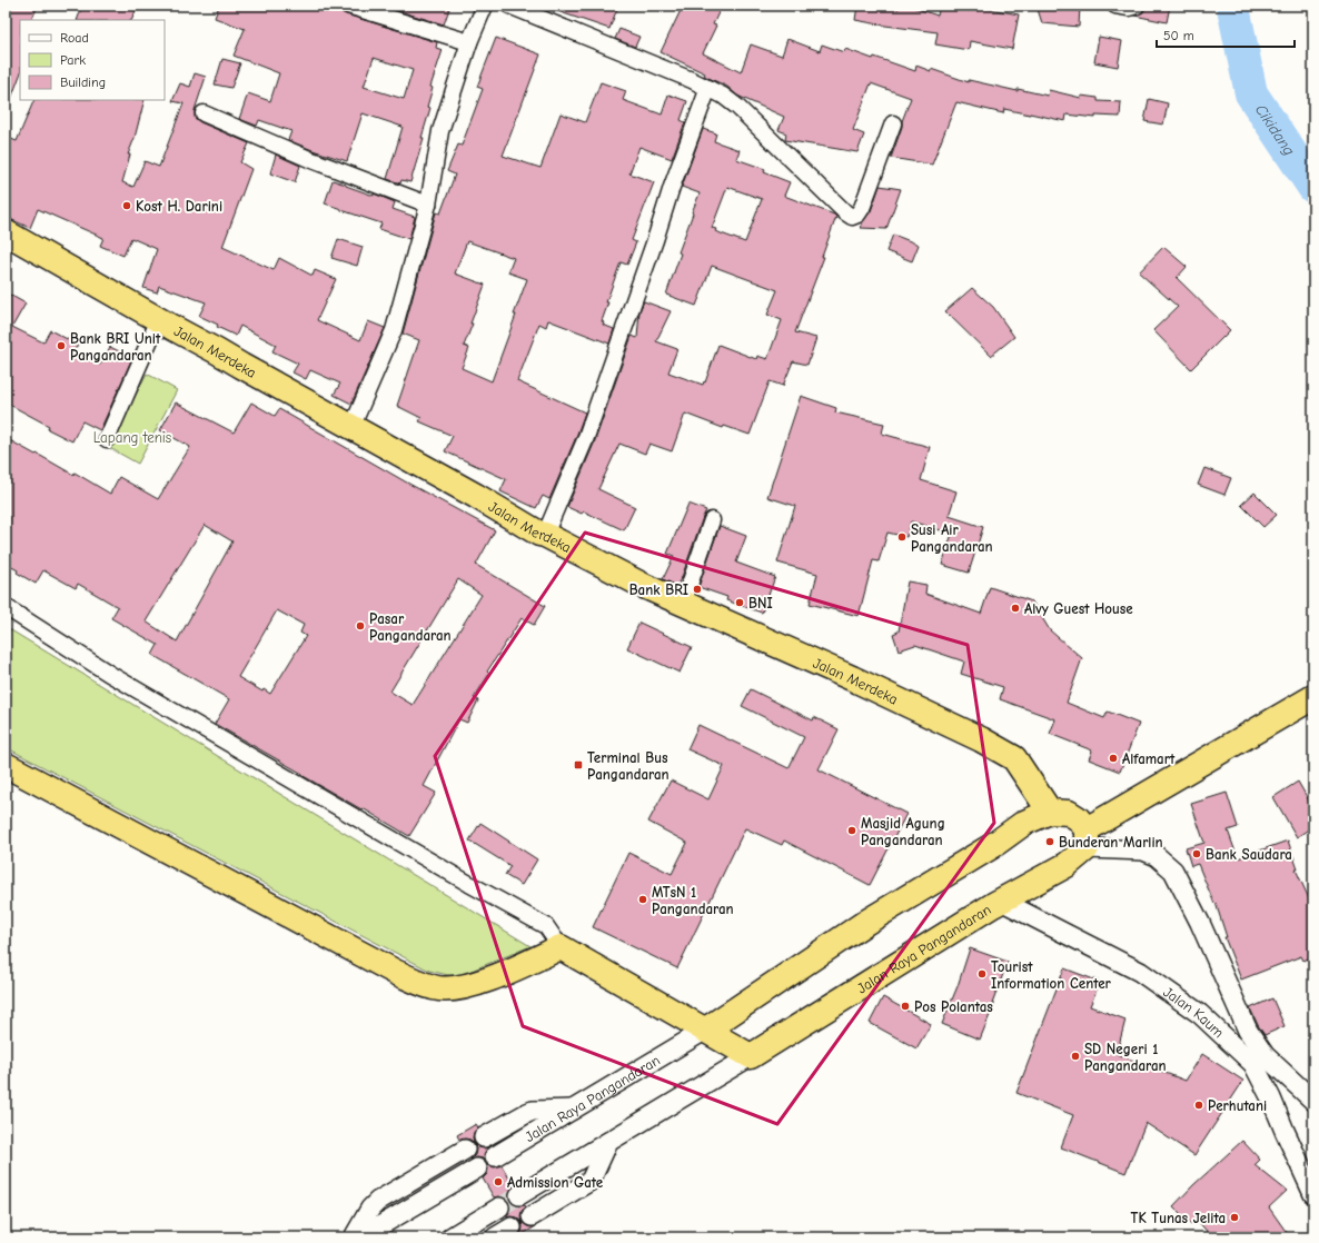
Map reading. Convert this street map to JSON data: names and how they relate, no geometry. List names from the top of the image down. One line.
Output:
{"streets":{"highway":["Jalan Merdeka","Jalan Raya Pangandaran"],"street":["Jalan Kaum"]},"crossings":[["Jalan Merdeka","Jalan Raya Pangandaran"],["Jalan Raya Pangandaran","Jalan Kaum"]],"water":["Cikidang"],"parks":["Lapang tenis"],"places":{"other":["Kost H. Darini","Bank BRI Unit Pangandaran","Susi Air Pangandaran","Bank BRI","BNI","Alvy Guest House","Pasar Pangandaran","Alfamart","Masjid Agung Pangandaran","Bunderan Marlin","Bank Saudara","MTsN 1 Pangandaran","Tourist Information Center","Pos Polantas","SD Negeri 1 Pangandaran","Perhutani","Admission Gate","TK Tunas Jelita"],"transit":["Terminal Bus Pangandaran"]},"legend":["Road","Park","Building"],"scale_bar":"50 m"}
